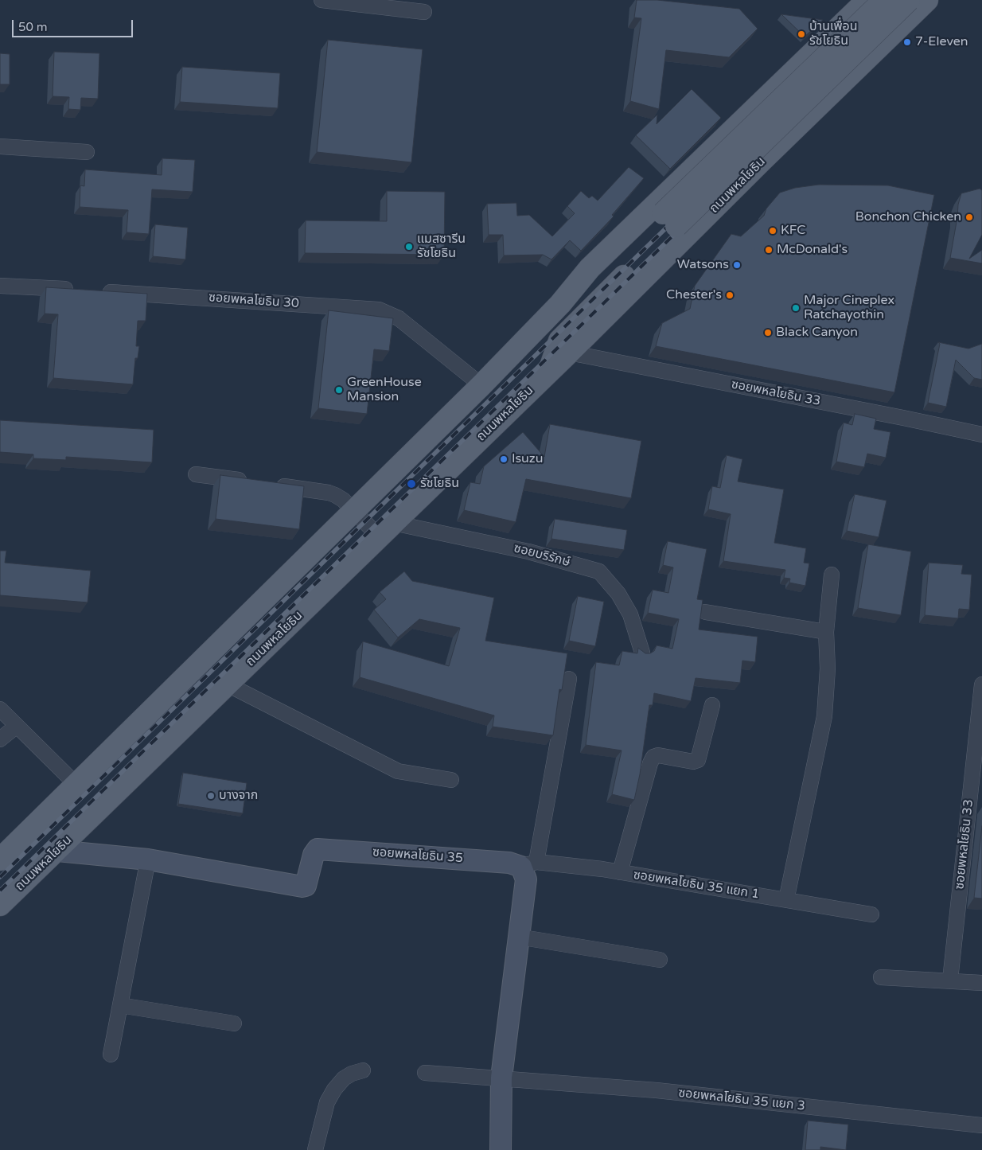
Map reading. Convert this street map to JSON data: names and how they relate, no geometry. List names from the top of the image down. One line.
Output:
{"streets":{"main road":["ถนนพหลโยธิน"],"street":["ซอยพหลโยธิน 30","ซอยพหลโยธิน 33","ซอยบริรักษ์","ซอยพหลโยธิน 35","ซอยพหลโยธิน 35 แยก 1","ซอยพหลโยธิน 35 แยก 3"]},"crossings":[["ถนนพหลโยธิน","ซอยพหลโยธิน 30"],["ถนนพหลโยธิน","ซอยพหลโยธิน 33"],["ถนนพหลโยธิน","ซอยบริรักษ์"],["ถนนพหลโยธิน","ซอยพหลโยธิน 35"],["ซอยพหลโยธิน 35","ซอยพหลโยธิน 35 แยก 1"]],"places":["บ้านเพื่อน รัชโยธิน","7-Eleven","Bonchon Chicken","KFC","แมสซารีน รัชโยธิน","McDonald's","Watsons","Chester's","Major Cineplex Ratchayothin","Black Canyon","GreenHouse Mansion","Isuzu","รัชโยธิน","บางจาก"],"scale_bar":"50 m"}
